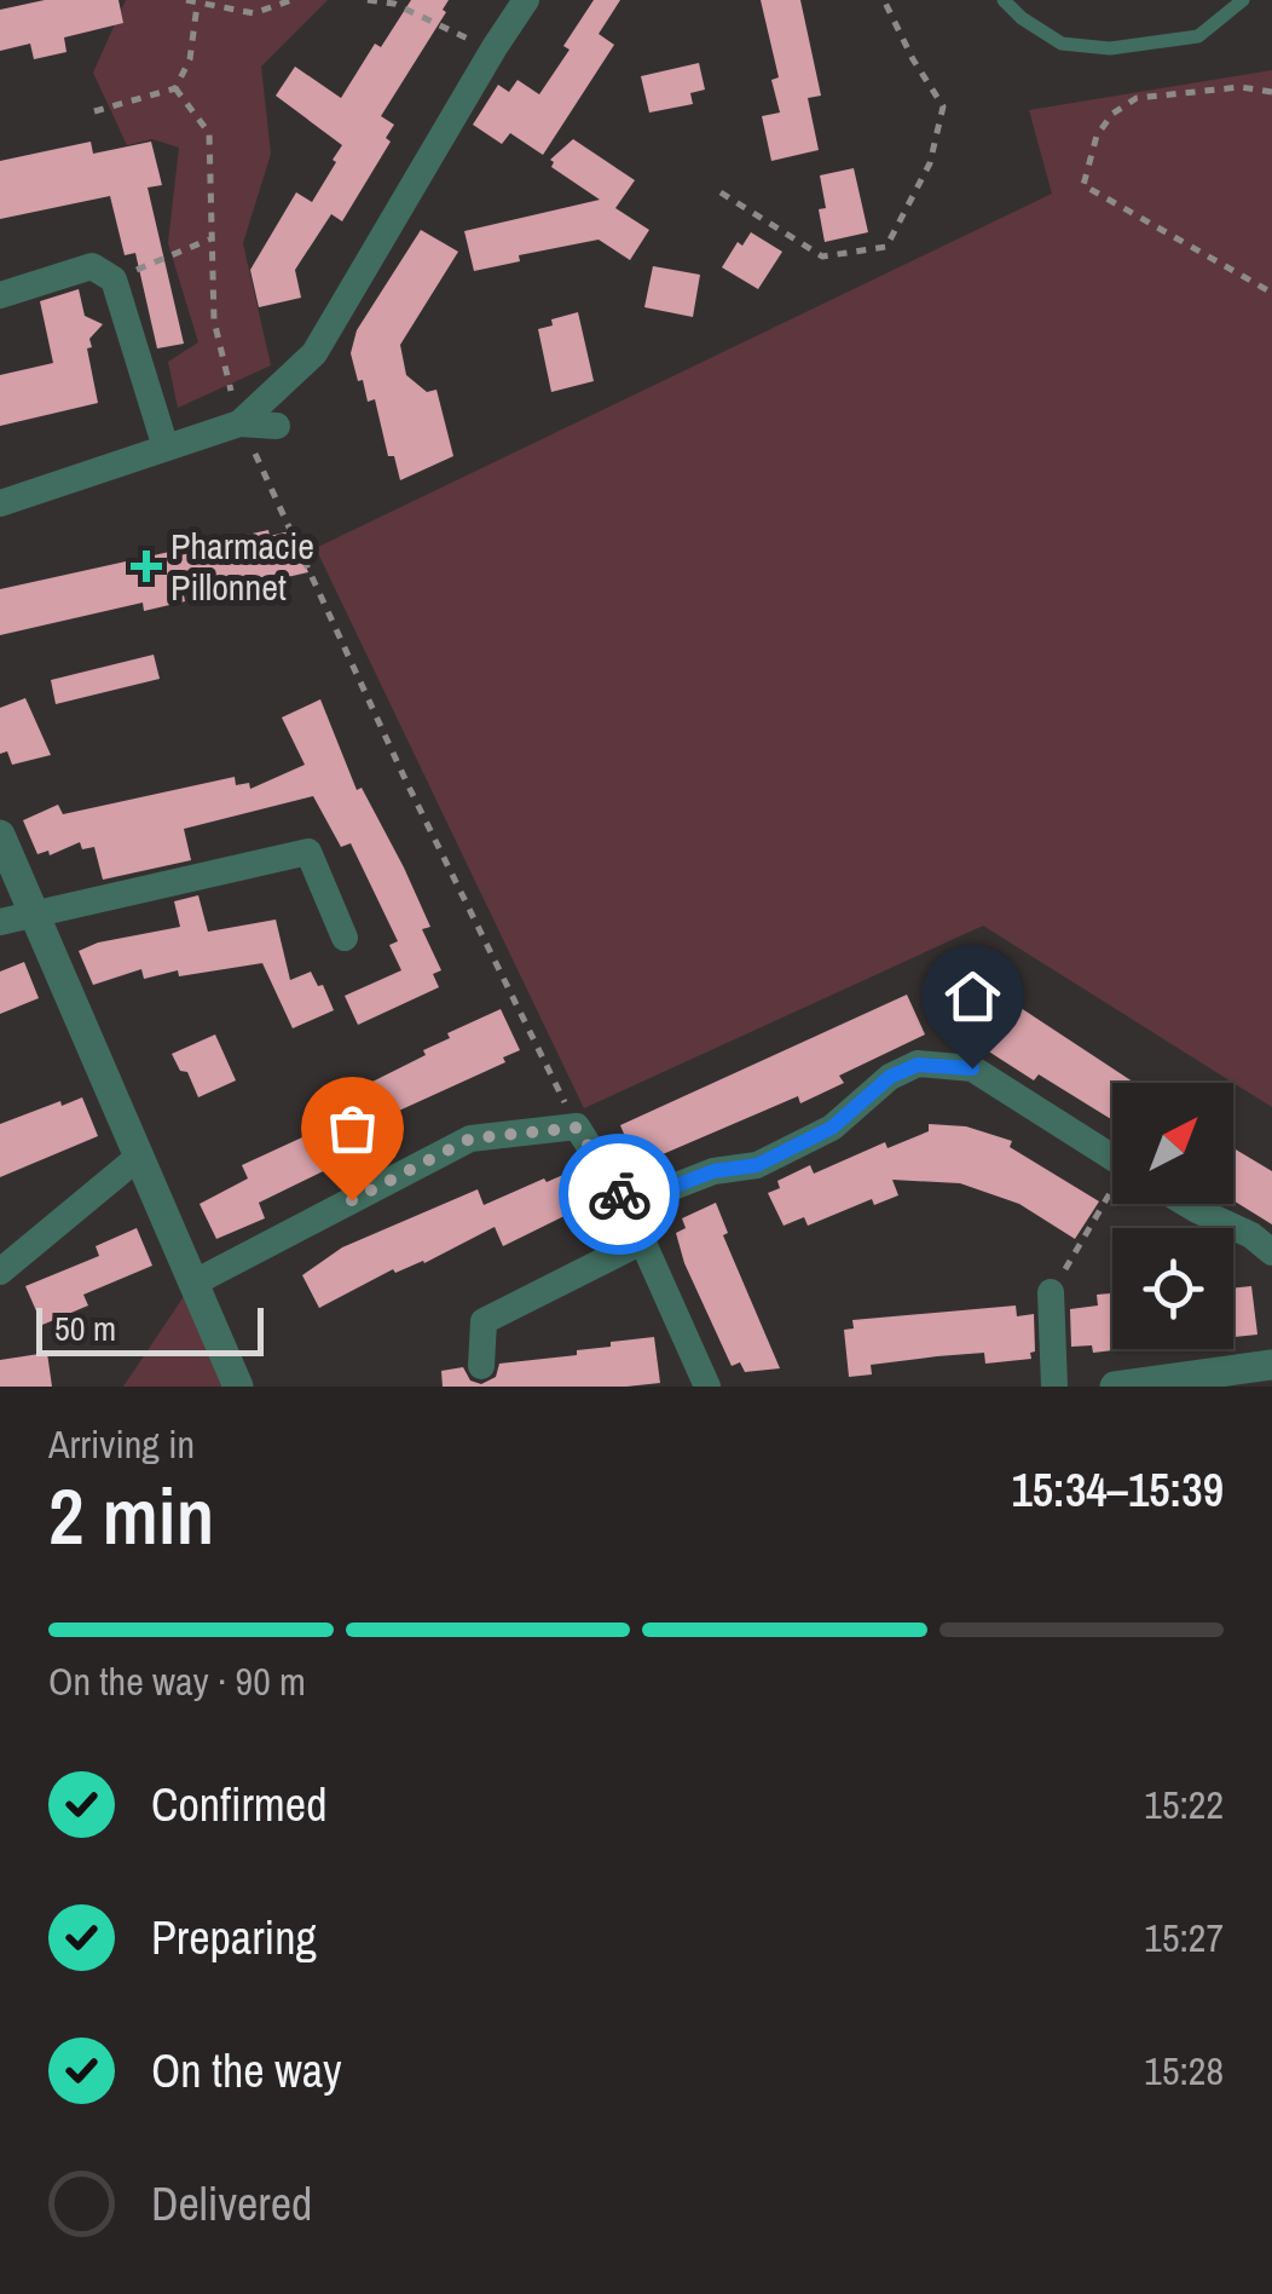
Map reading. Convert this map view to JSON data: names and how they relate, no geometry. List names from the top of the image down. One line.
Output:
{"places":{"health":["Pharmacie Pillonnet"]},"scale_bar":"50 m","north":"top right","page":{"scale":"50 m","heading":["2 min","Arriving in","15:34–15:39"],"bar":"On the way · 90 m","list":[["Confirmed","15:22"],["Preparing","15:27"],["On the way","15:28"],"Delivered"]}}
